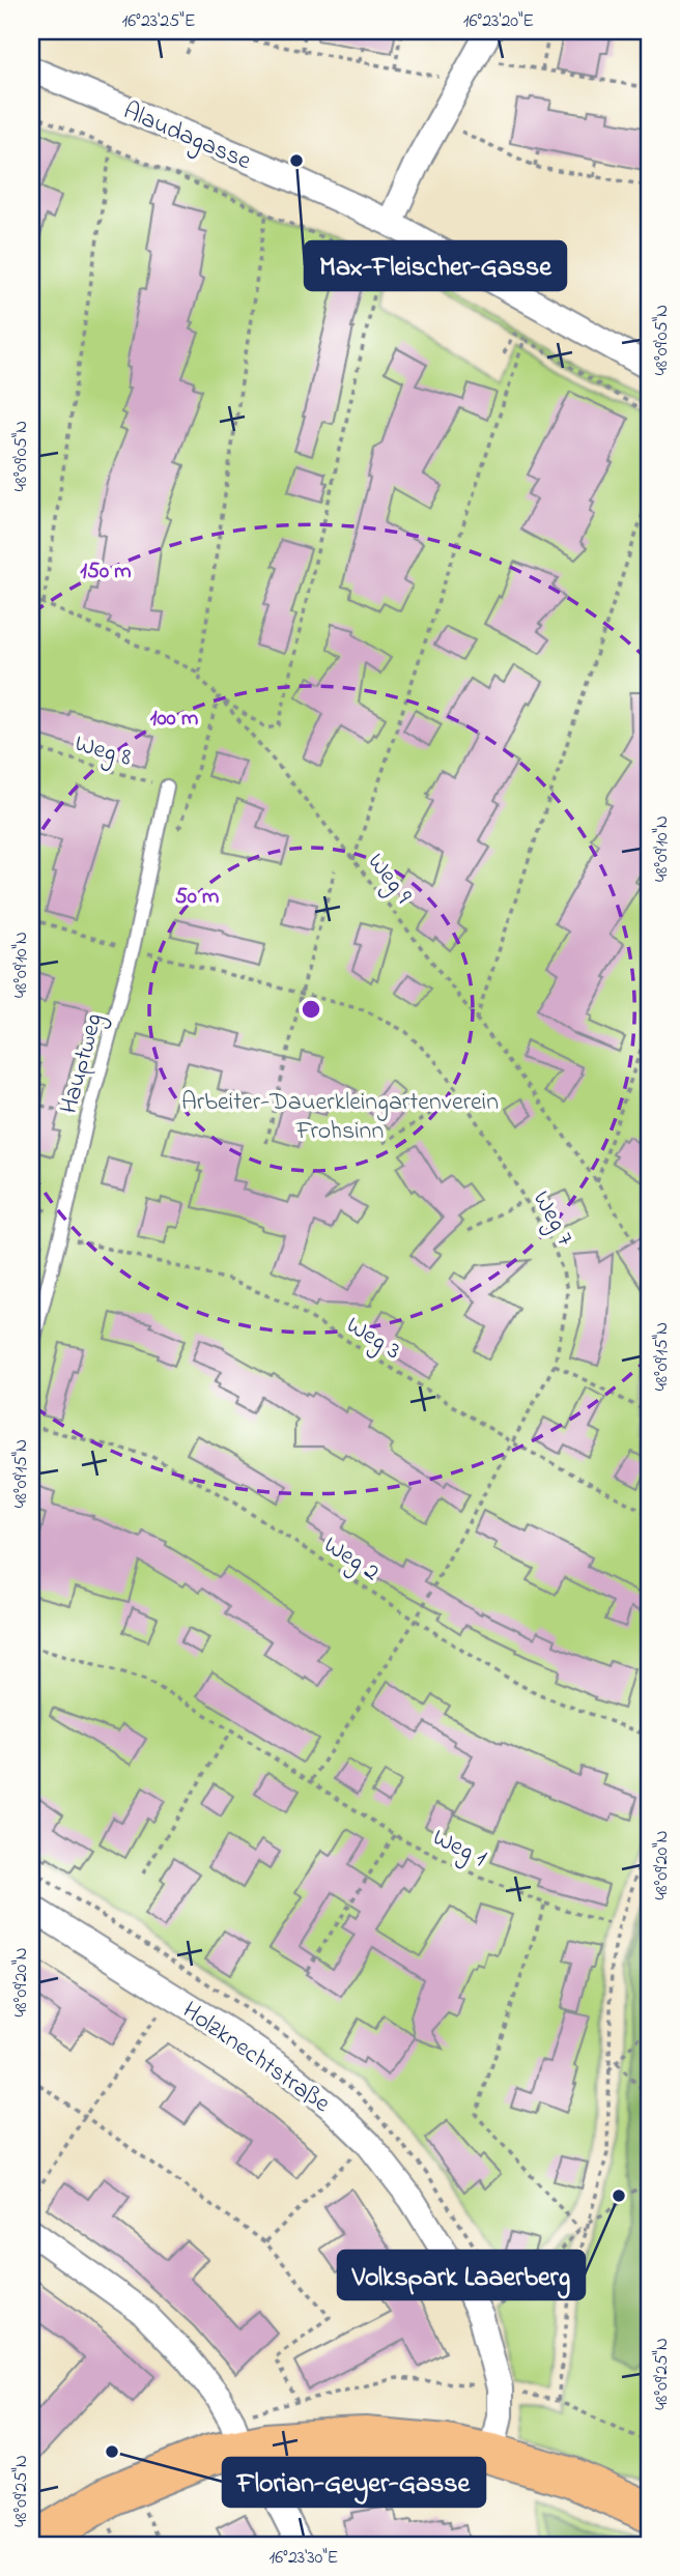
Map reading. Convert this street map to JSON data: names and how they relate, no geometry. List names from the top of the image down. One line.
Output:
{"streets":{"street":["Alaudagasse","Holzknechtstraße"],"lane":["Hauptweg"],"path":["Weg 8","Weg 9","Weg 7","Weg 3","Weg 2","Weg 1"]},"crossings":[["Weg 8","Hauptweg"],["Hauptweg","Weg 7"],["Hauptweg","Weg 3"],["Weg 7","Weg 3"],["Weg 7","Weg 2"],["Weg 7","Weg 1"]],"parks":["Arbeiter-Dauerkleingartenverein Frohsinn"],"places":["Max-Fleischer-Gasse","Volkspark Laaerberg","Florian-Geyer-Gasse"],"coordinates":["16°23'25\"E","16°23'20\"E","48°09'05\"N","48°09'10\"N","48°09'15\"N","48°09'20\"N","48°09'25\"N","16°23'30\"E"],"rings":["150 m","100 m","50 m"]}
